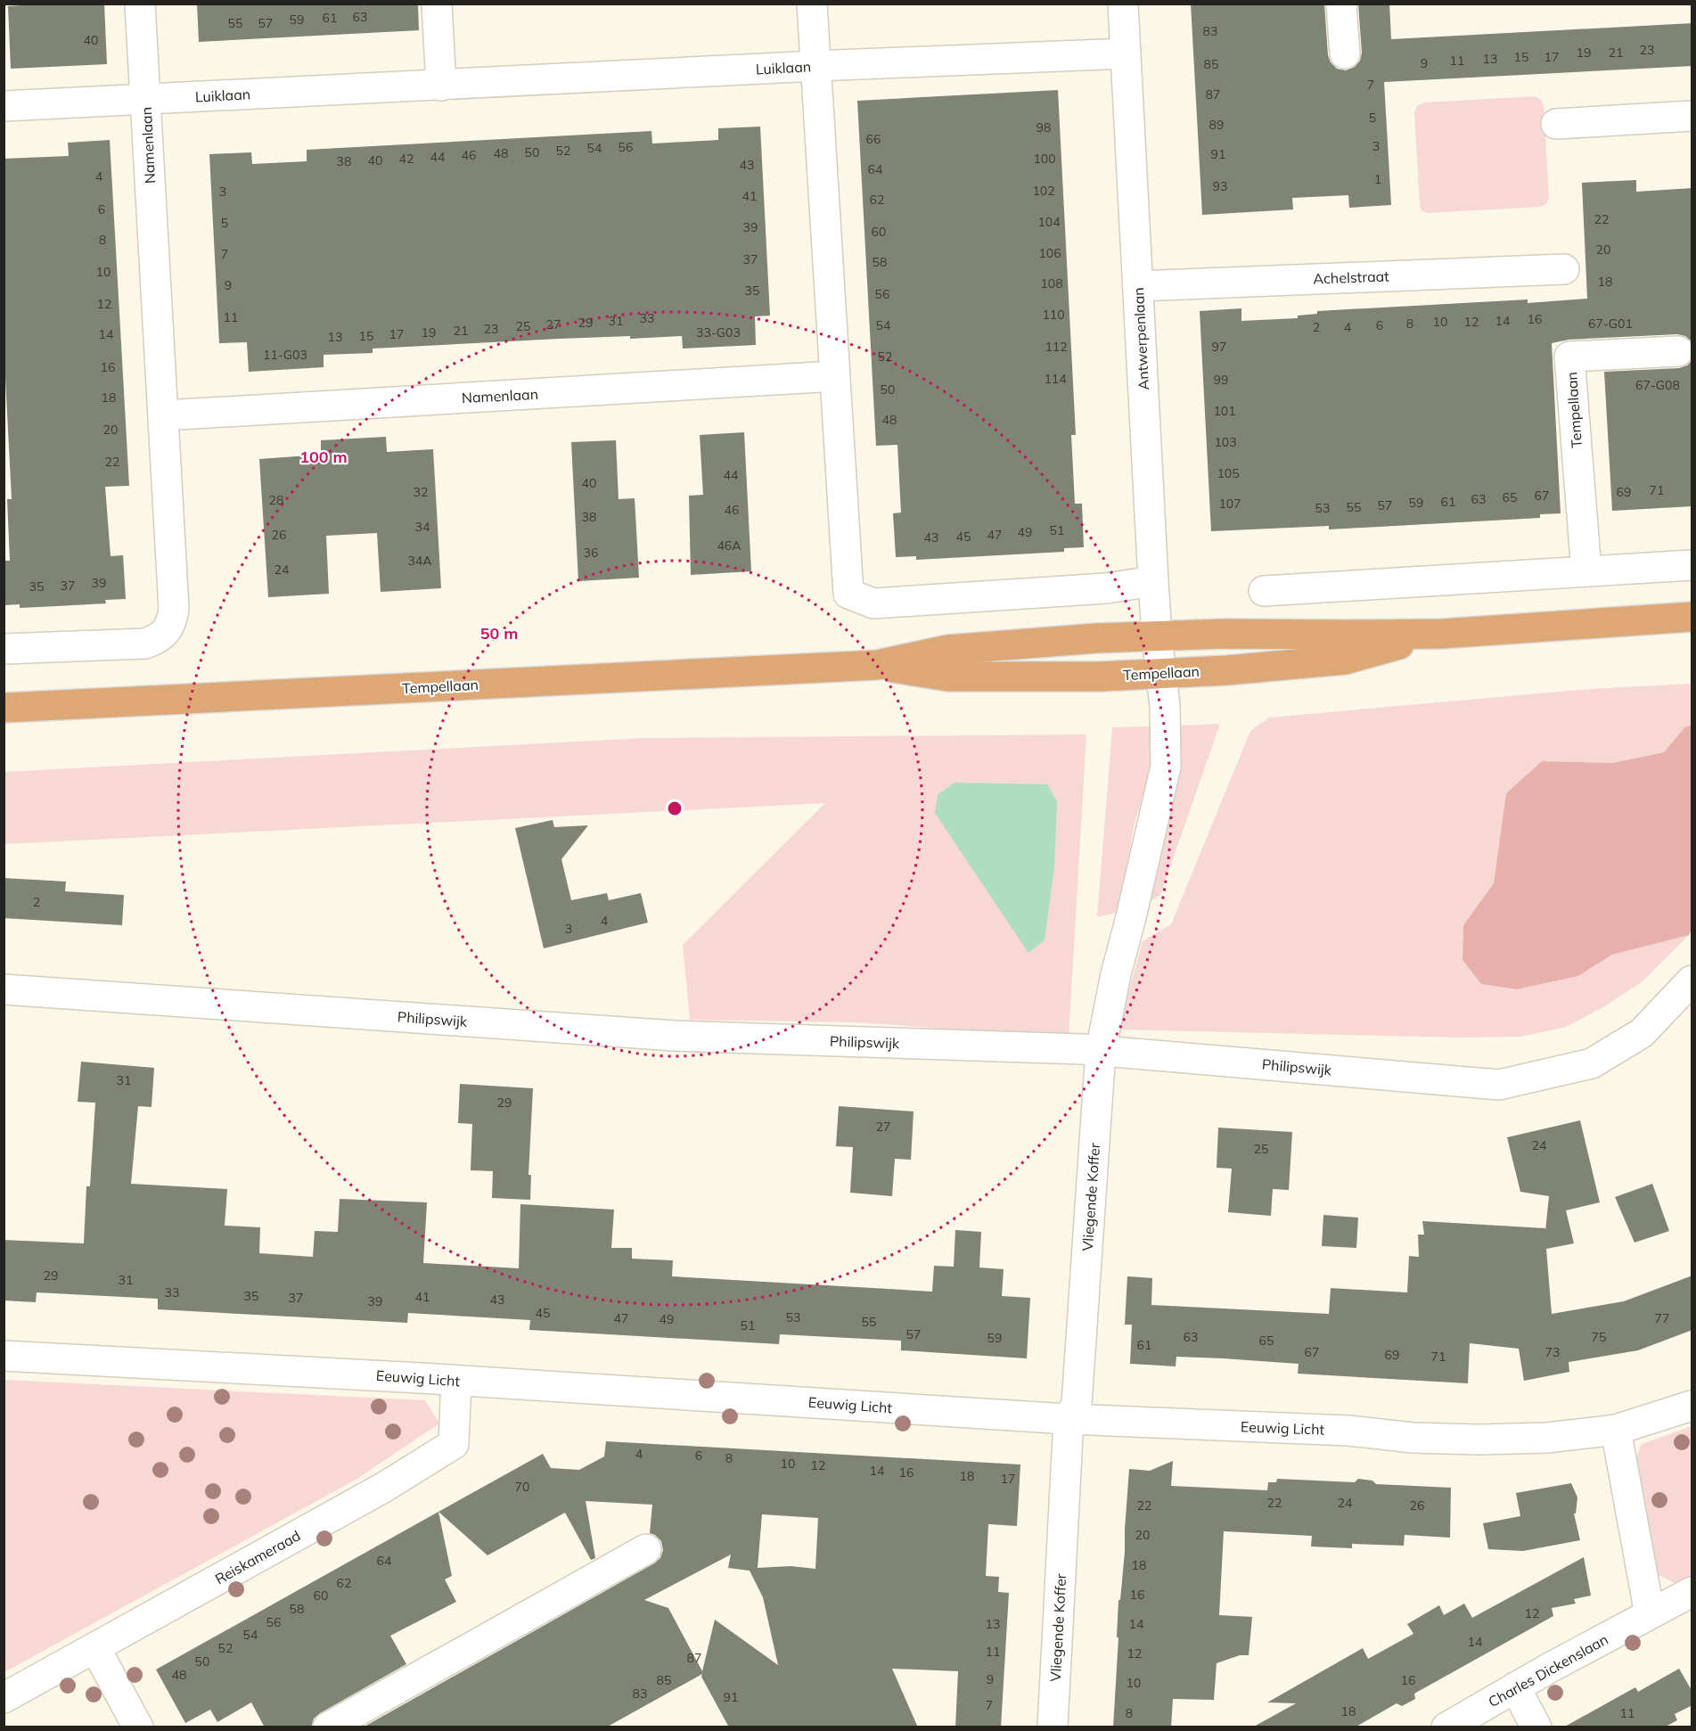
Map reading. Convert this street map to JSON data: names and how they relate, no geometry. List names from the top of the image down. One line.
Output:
{"streets":{"main road":["Tempellaan"],"street":["Luiklaan","Namenlaan","Achelstraat","Antwerpenlaan","Philipswijk","Vliegende Koffer","Eeuwig Licht","Reiskameraad","Charles Dickenslaan"]},"crossings":[["Luiklaan","Namenlaan"],["Luiklaan","Antwerpenlaan"],["Achelstraat","Antwerpenlaan"],["Antwerpenlaan","Tempellaan"],["Antwerpenlaan","Vliegende Koffer"],["Tempellaan","Vliegende Koffer"],["Philipswijk","Vliegende Koffer"],["Vliegende Koffer","Eeuwig Licht"],["Eeuwig Licht","Reiskameraad"]],"house_numbers":["63","61","59","55","57","83","40","23","19","21","15","17","13","11","9","85","7","87","5","89","98","66","3","56","54","52","50","48","91","46","44","42","100","40","38","43","64","4","1","93","102","3","41","62","6","22","104","5","39","60","8","20","106","7","37","58","10","18","108","9","35","56","12","110","11","33","16","31","14","10","12","29","8","67-G01","27","54","6","25","2","4","23","21","19","33-G03","14","17","15","13","112","97","11-G03","52","16","114","99","67-G08","50","18","101","48","20","103","22","105","44","40","71","32","69","67","65","63","28","61","59","107","57","55","53","46","38","34","51","49","26","47","45","43","46A","36","34A","24","39","37","35","2","4","3","31","29","27","24","25","29","31","33","35","41","37","43","39","45","53","47","77","49","55","51","57","63","75","59","65","61","67","73","69","71","4","6","8","10","12","14","16","18","17","70","22","24","22","26","20","64","18","62","16","60","58","12","56","13","14","54","14","52","11","12","87","50","48","9","85","16","10","83","91","7","18","8","11"],"rings":["100 m","50 m"]}
